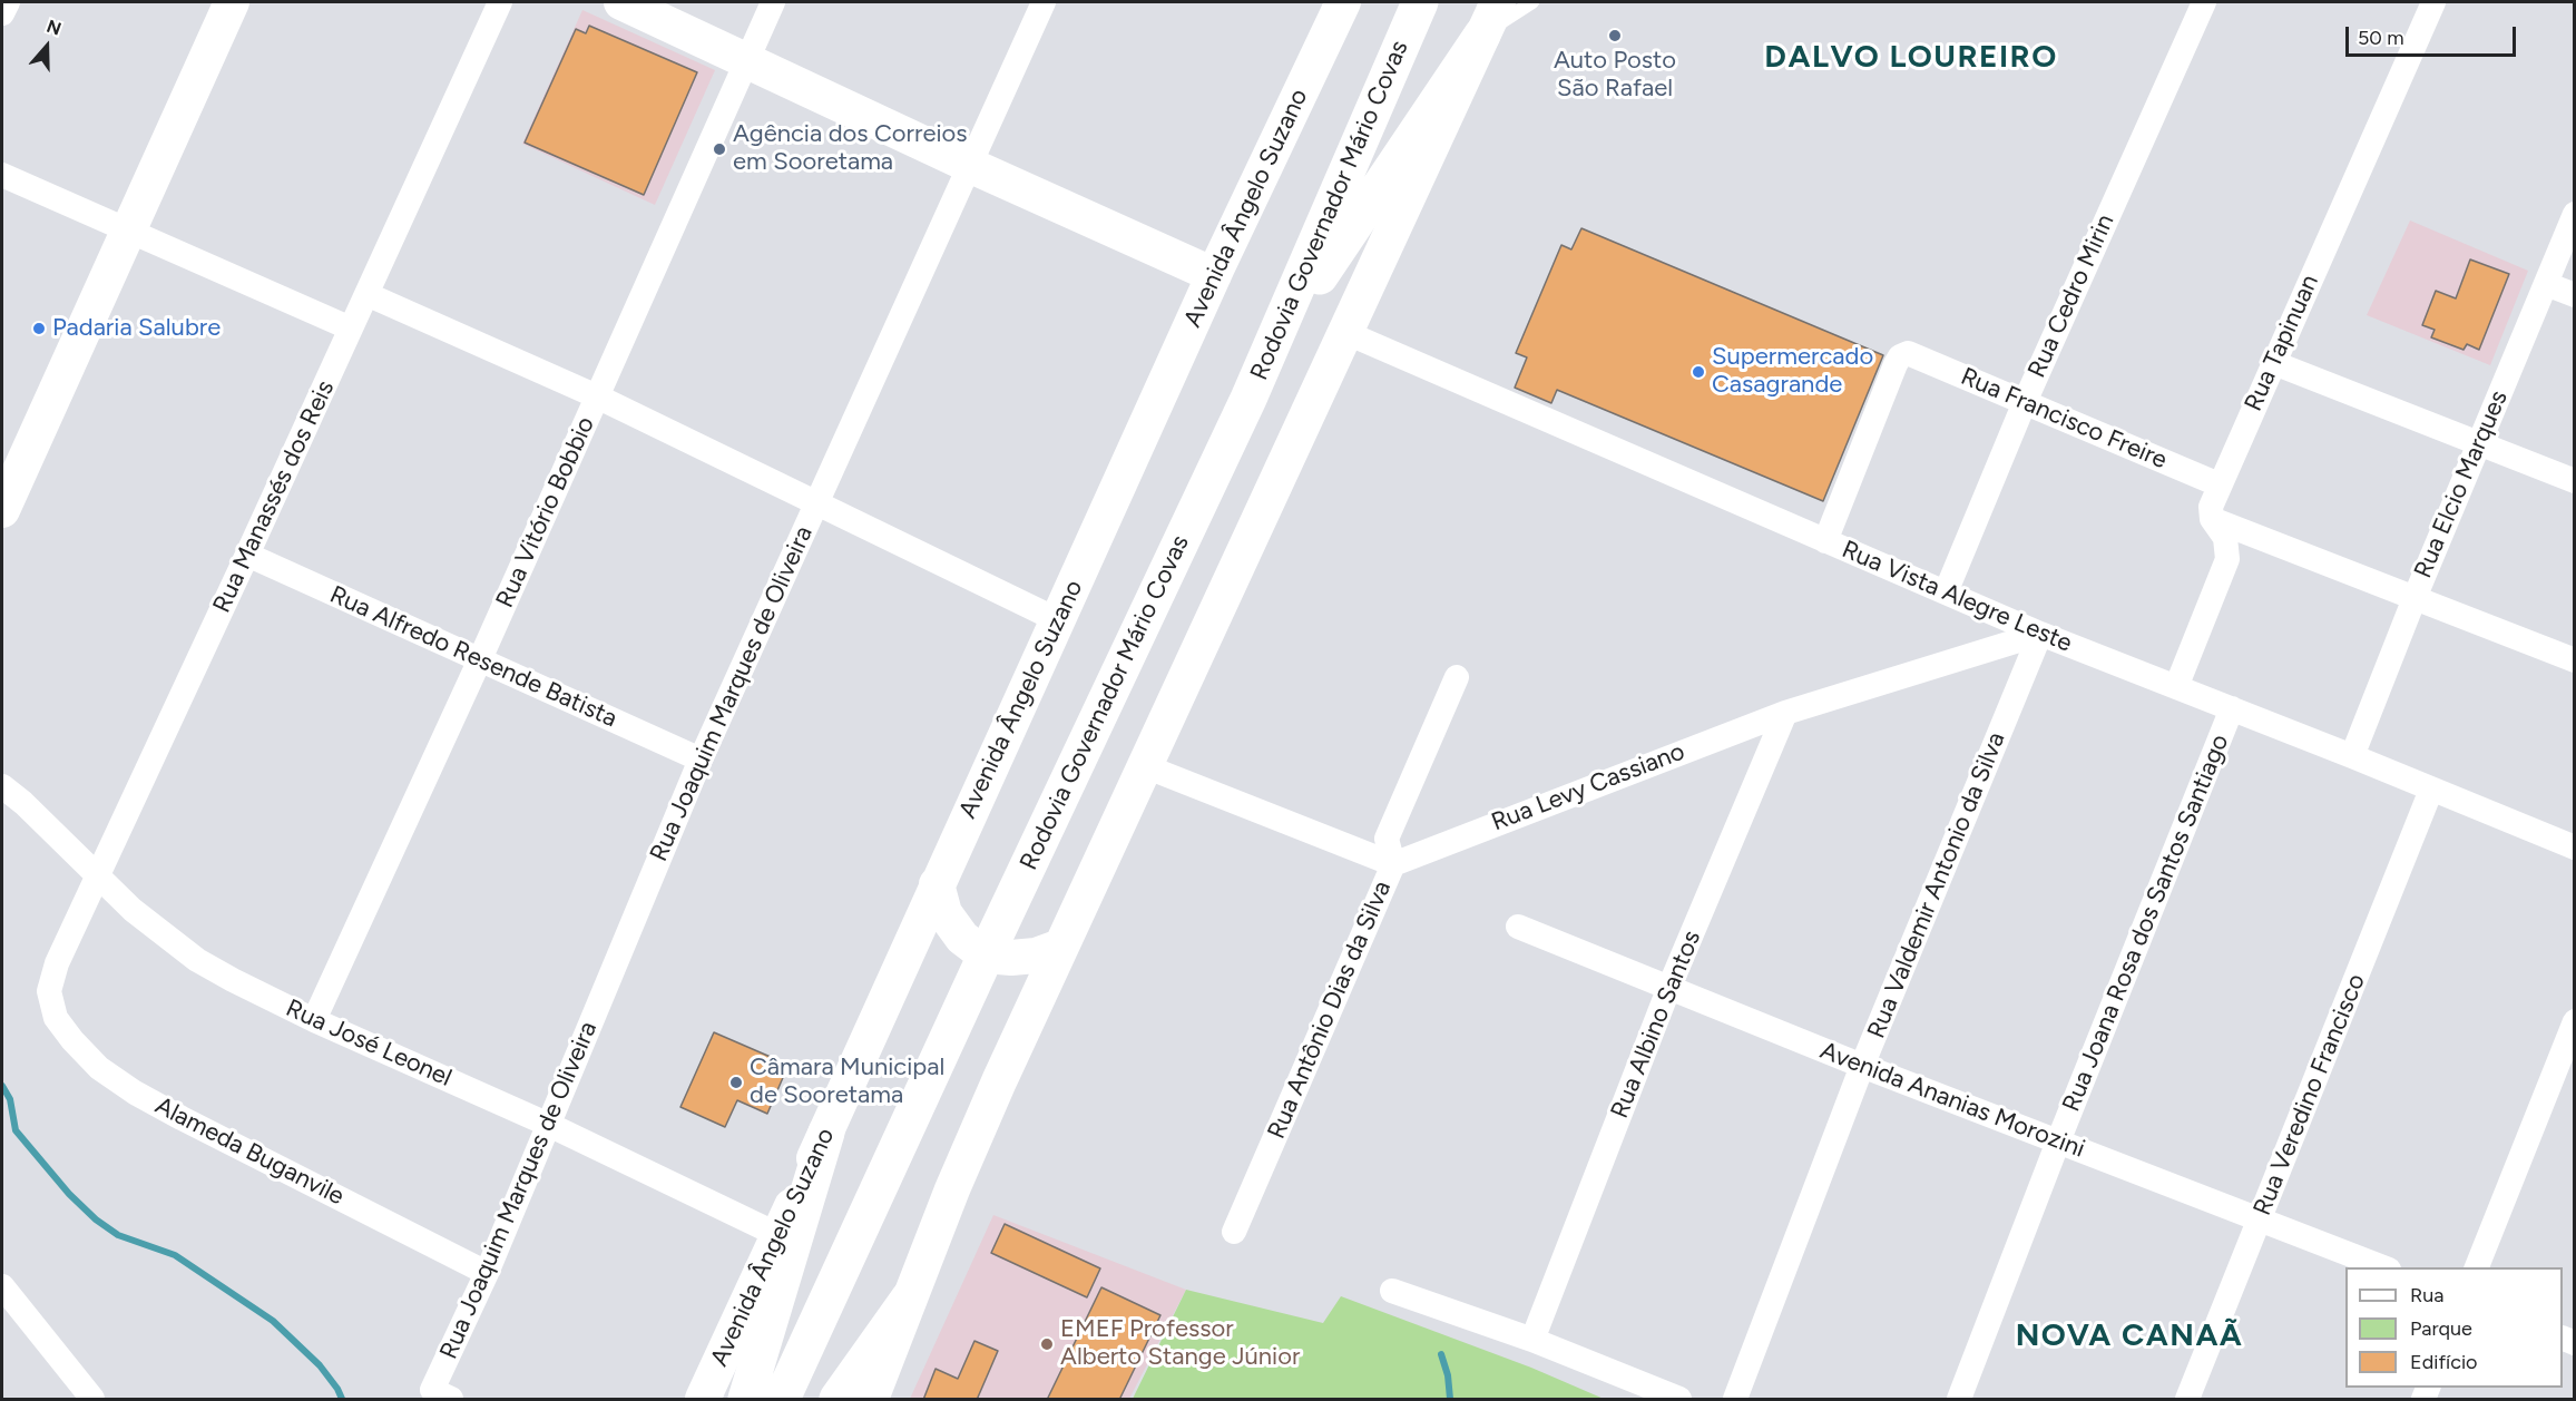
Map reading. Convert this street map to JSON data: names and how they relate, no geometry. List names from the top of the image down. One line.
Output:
{"streets":{"highway":["Rodovia Governador Mário Covas"],"main road":["Avenida Ângelo Suzano"],"street":["Rua Cedro Mirin","Rua Tapinuan","Rua Francisco Freire","Rua Elcio Marques","Rua Manassés dos Reis","Rua Vitório Bobbio","Rua Vista Alegre Leste","Rua Alfredo Resende Batista","Rua Joaquim Marques de Oliveira","Rua Levy Cassiano","Rua Valdemir Antonio da Silva","Rua Joana Rosa dos Santos Santiago","Rua Antônio Dias da Silva","Rua Albino Santos","Rua José Leonel","Rua Veredino Francisco","Avenida Ananias Morozini","Alameda Buganvile"]},"crossings":[["Avenida Ângelo Suzano","Rua José Leonel"],["Rua Cedro Mirin","Rua Francisco Freire"],["Rua Cedro Mirin","Rua Vista Alegre Leste"],["Rua Tapinuan","Rua Francisco Freire"],["Rua Francisco Freire","Rua Vista Alegre Leste"],["Rua Elcio Marques","Rua Vista Alegre Leste"],["Rua Manassés dos Reis","Rua Alfredo Resende Batista"],["Rua Manassés dos Reis","Rua José Leonel"],["Rua Manassés dos Reis","Alameda Buganvile"],["Rua Vitório Bobbio","Rua Alfredo Resende Batista"],["Rua Vitório Bobbio","Rua José Leonel"],["Rua Vista Alegre Leste","Rua Levy Cassiano"],["Rua Vista Alegre Leste","Rua Valdemir Antonio da Silva"],["Rua Vista Alegre Leste","Rua Joana Rosa dos Santos Santiago"],["Rua Vista Alegre Leste","Rua Veredino Francisco"],["Rua Alfredo Resende Batista","Rua Joaquim Marques de Oliveira"],["Rua Joaquim Marques de Oliveira","Rua José Leonel"],["Rua Joaquim Marques de Oliveira","Alameda Buganvile"],["Rua Levy Cassiano","Rua Valdemir Antonio da Silva"],["Rua Levy Cassiano","Rua Antônio Dias da Silva"],["Rua Levy Cassiano","Rua Albino Santos"],["Rua Valdemir Antonio da Silva","Avenida Ananias Morozini"],["Rua Joana Rosa dos Santos Santiago","Avenida Ananias Morozini"],["Rua Albino Santos","Avenida Ananias Morozini"],["Rua Veredino Francisco","Avenida Ananias Morozini"]],"districts":["DALVO LOUREIRO","NOVA CANAÃ"],"places":["Auto Posto São Rafael","Agência dos Correios em Sooretama","Padaria Salubre","Supermercado Casagrande","Câmara Municipal de Sooretama","EMEF Professor Alberto Stange Júnior"],"legend":["Rua","Parque","Edifício"],"scale_bar":"50 m","north":"top"}
